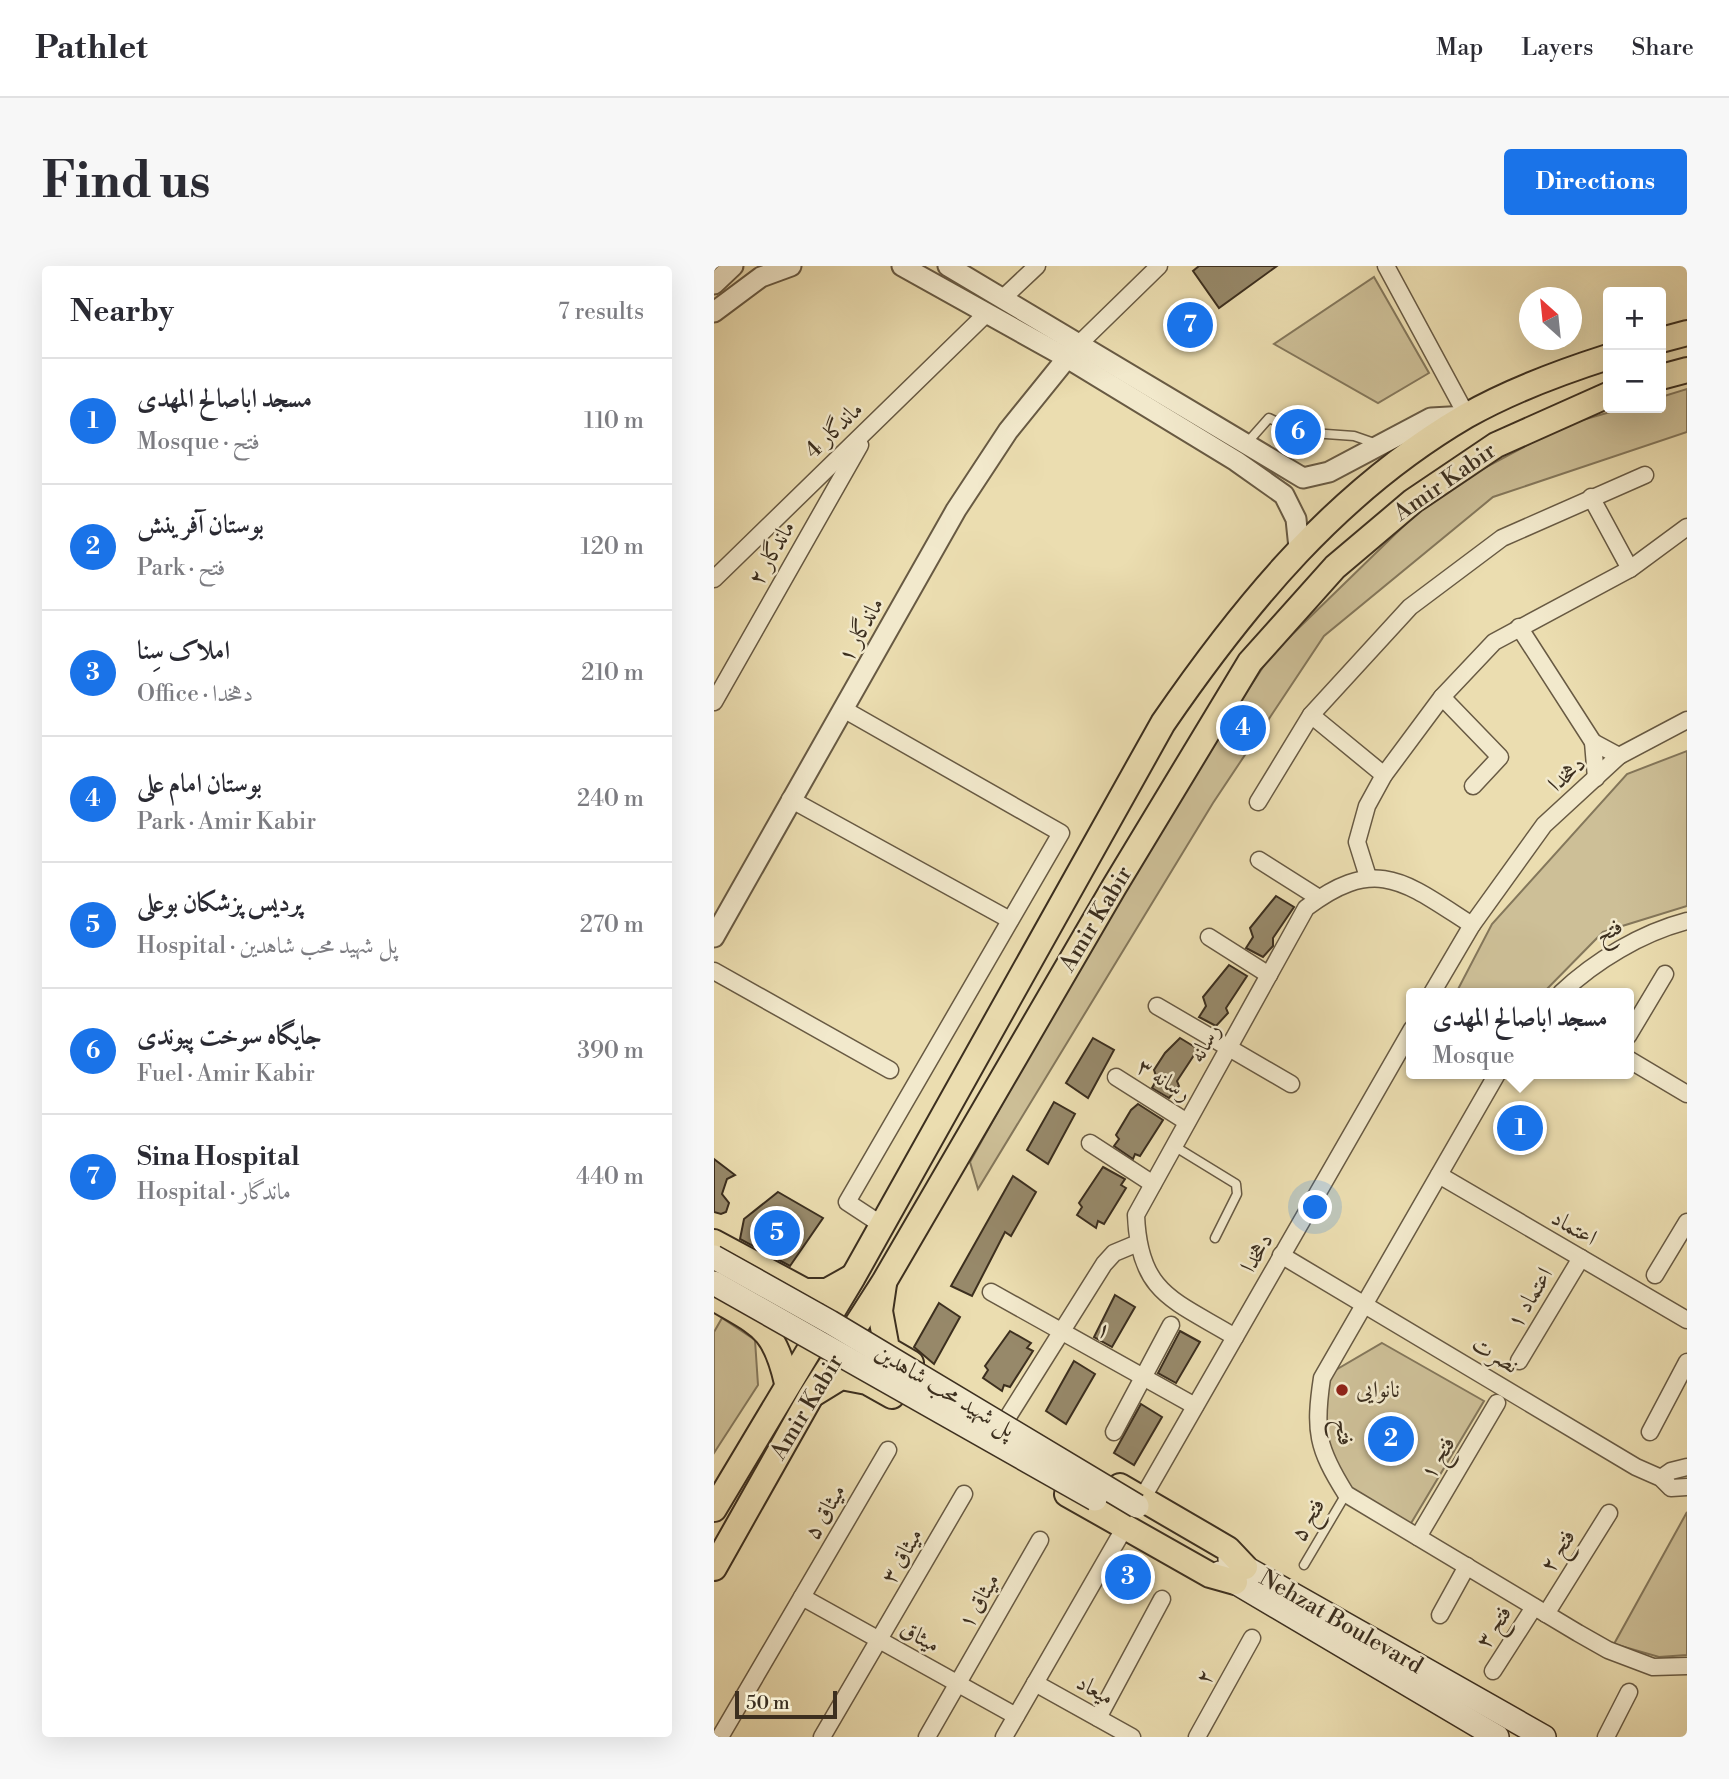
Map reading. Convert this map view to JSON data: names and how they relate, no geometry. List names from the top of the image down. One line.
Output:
{"streets":{"main road":["Amir Kabir","پل شهید محب شاهدین","Nehzat Boulevard"],"street":["ماندگار 4","ماندگار ۲","ماندگار ۱","دهخدا","فتح","رسانه","رسانه ۳","اعتماد","اعتماد ۱","۱","نصرت","فتح ۱","میثاق ۵","فتح ۲","میثاق ۳","میثاق ۱","فتح ۳","میثاق","۲","میعاد"],"lane":["۵ فتح"]},"crossings":[["ماندگار 4","ماندگار ۲"],["دهخدا","رسانه"],["دهخدا","۱"],["دهخدا","نصرت"],["دهخدا","پل شهید محب شاهدین"],["دهخدا","میثاق"],["دهخدا","میعاد"],["فتح","اعتماد"],["فتح","نصرت"],["فتح","فتح ۱"],["فتح","۵ فتح"],["فتح","فتح ۲"],["فتح","فتح ۳"],["رسانه","رسانه ۳"],["اعتماد","اعتماد ۱"],["میثاق ۵","میثاق"],["فتح ۲","فتح ۳"],["میثاق ۳","میثاق"],["میثاق ۱","میثاق"]],"places":["نانوایی"],"scale_bar":"50 m","north":"top left","page":{"header":"Pathlet","nav":["Map","Layers","Share"],"buttons":"Directions","title":"Find us","heading":["Nearby","7 results"],"map_buttons":["+","−"],"pins":["7","6","4","1","5","2","3"],"list":[{"mark":"1","name":"مسجد اباصالح المهدی","note":"Mosque · فتح","value":"110 m"},{"mark":"2","name":"بوستان آفرینش","note":"Park · فتح","value":"120 m"},{"mark":"3","name":"املاک سِنا","note":"Office · دهخدا","value":"210 m"},{"mark":"4","name":"بوستان امام علی","note":"Park · Amir Kabir","value":"240 m"},{"mark":"5","name":"پردیس پزشکان بوعلی","note":"Hospital · پل شهید محب شاهدین","value":"270 m"},{"mark":"6","name":"جایگاه سوخت پیوندی","note":"Fuel · Amir Kabir","value":"390 m"},{"mark":"7","name":"Sina Hospital","note":"Hospital · ماندگار","value":"440 m"}],"popup":["مسجد اباصالح المهدی","Mosque"],"scale":"50 m"}}
